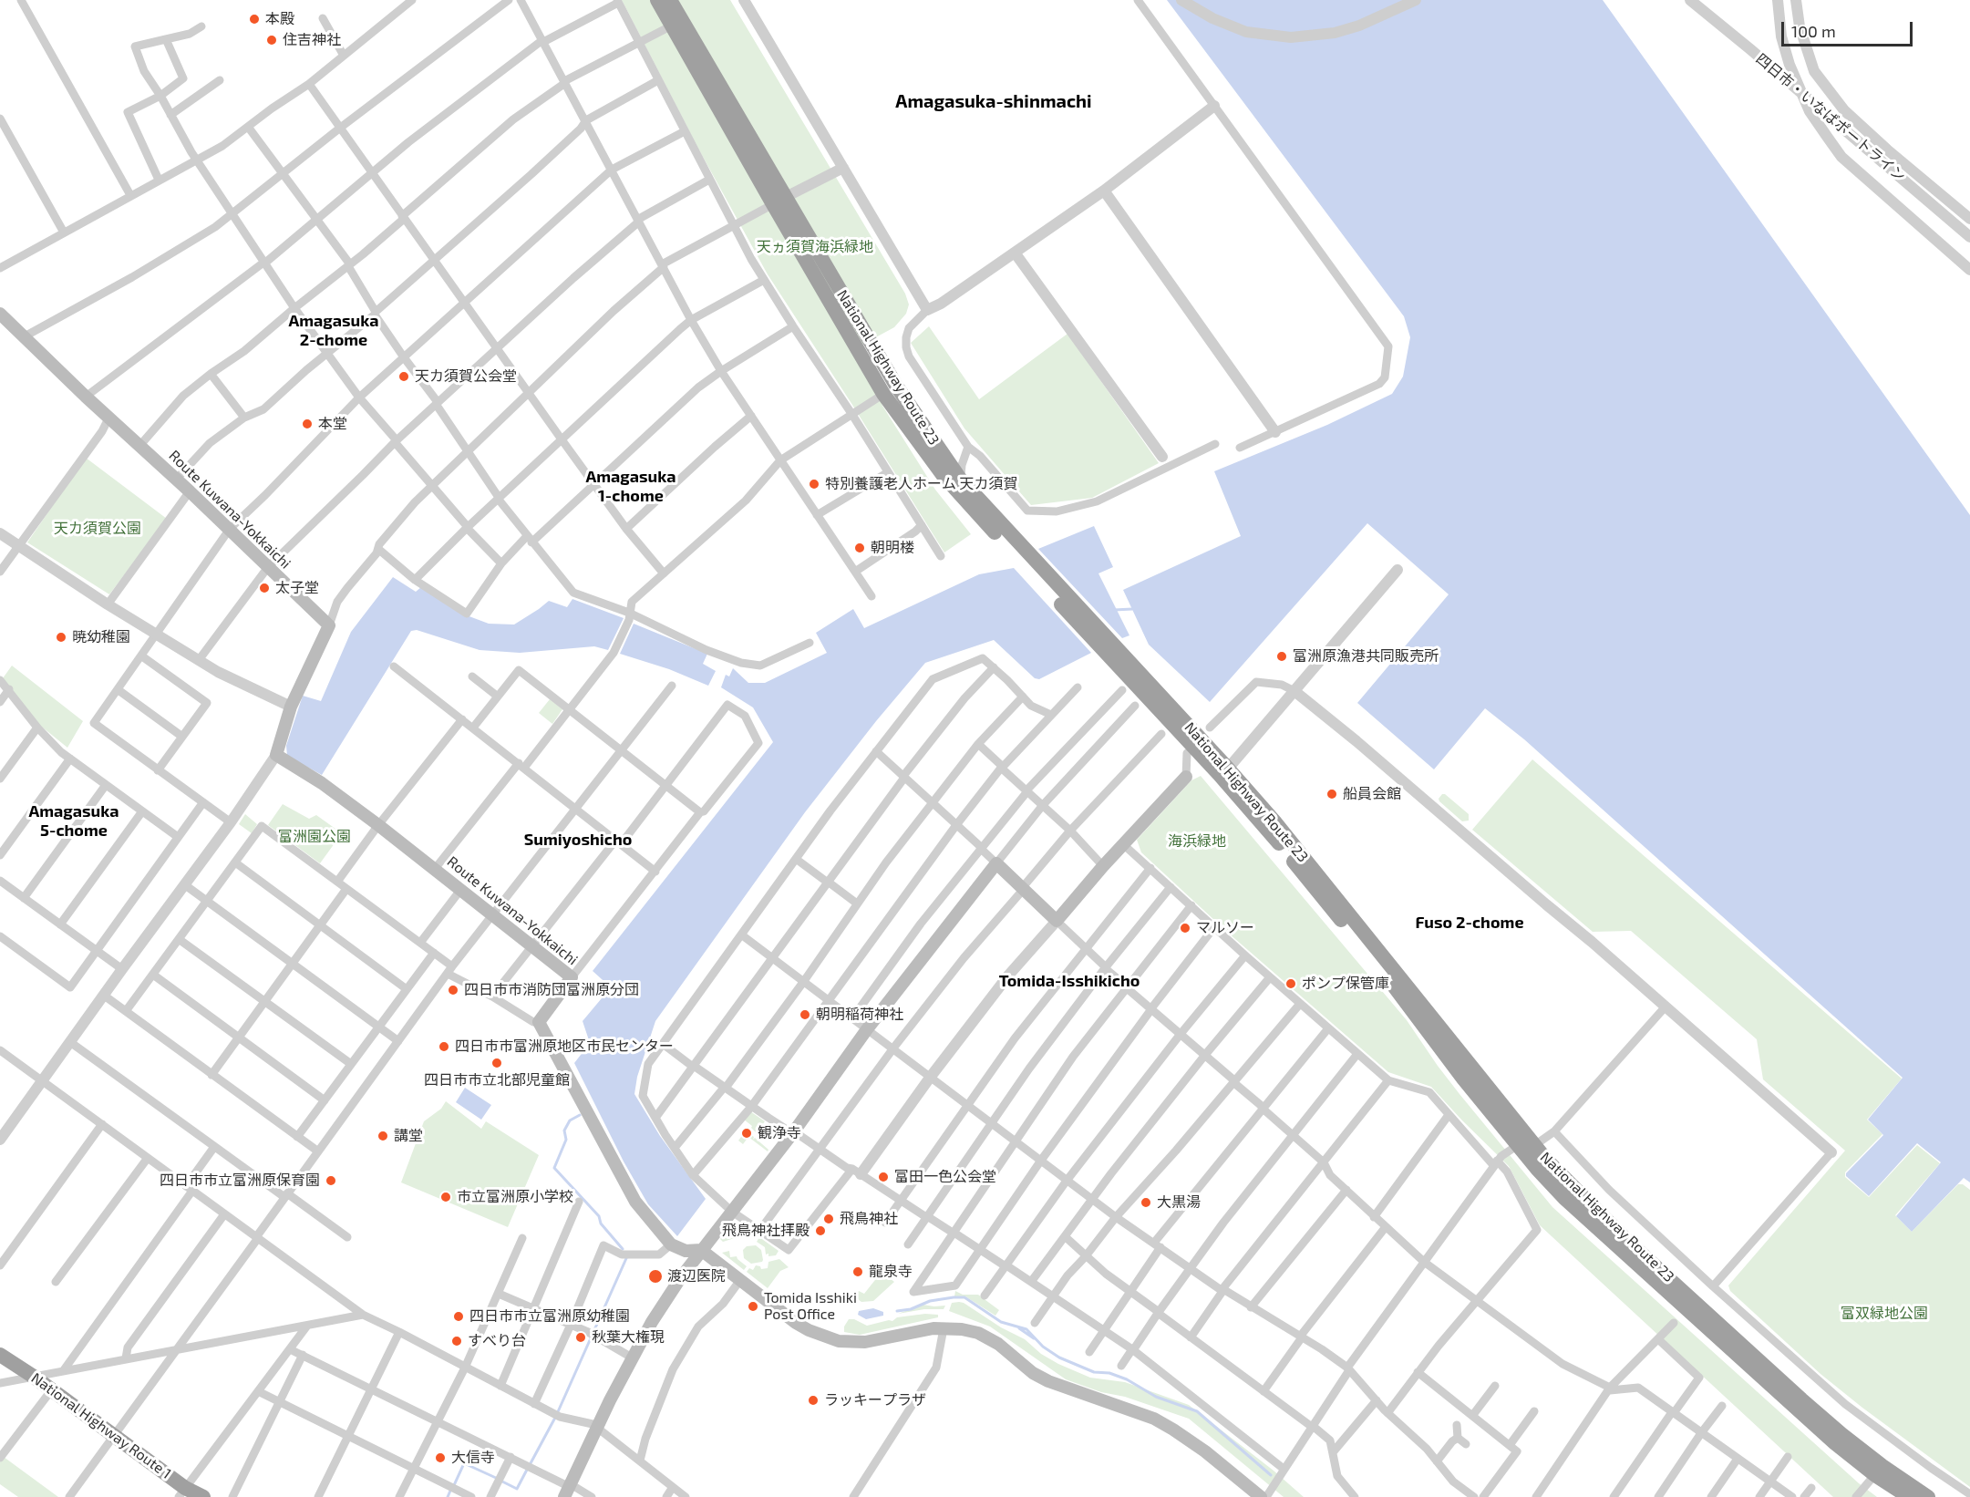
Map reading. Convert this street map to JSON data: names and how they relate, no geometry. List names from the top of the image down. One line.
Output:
{"streets":{"highway":["National Highway Route 23","National Highway Route 1"],"main road":["Route Kuwana-Yokkaichi"],"street":["四日市・いなばポートライン"]},"districts":["Amagasuka-shinmachi","Amagasuka 2-chome","Amagasuka 1-chome","Amagasuka 5-chome","Sumiyoshicho","Fuso 2-chome","Tomida-Isshikicho"],"parks":["天ヵ須賀海浜緑地","天カ須賀公園","富洲園公園","海浜緑地","富双緑地公園"],"places":["本殿","住吉神社","天カ須賀公会堂","本堂","特別養護老人ホーム 天カ須賀","朝明楼","太子堂","暁幼稚園","富洲原漁港共同販売所","船員会館","マルソー","ポンプ保管庫","四日市市消防団富洲原分団","朝明稲荷神社","四日市市富洲原地区市民センター","四日市市立北部児童館","観浄寺","講堂","富田一色公会堂","四日市市立富洲原保育園","市立富洲原小学校","大黒湯","飛鳥神社","飛鳥神社拝殿","龍泉寺","渡辺医院","Tomida Isshiki Post Office","四日市市立富洲原幼稚園","秋葉大権現","すべり台","ラッキープラザ","大信寺"],"scale_bar":"100 m"}
